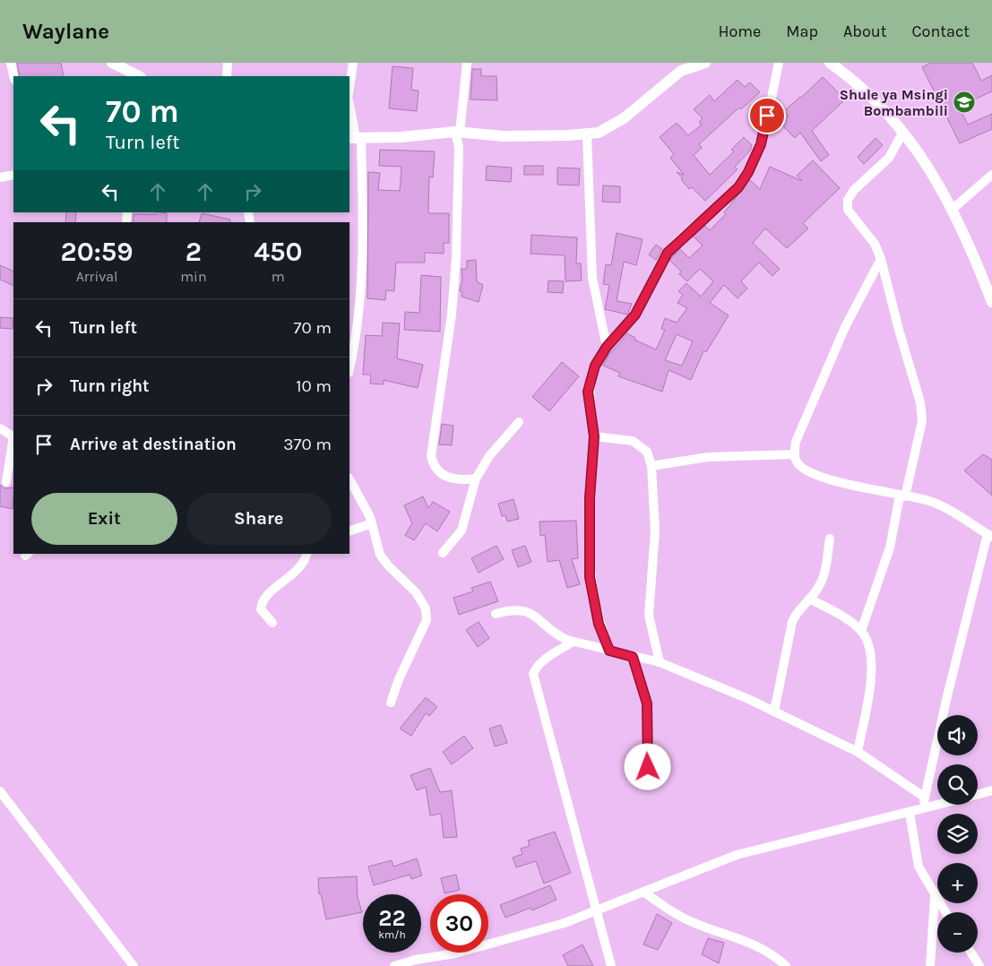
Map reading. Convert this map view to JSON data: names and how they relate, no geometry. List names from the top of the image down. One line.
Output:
{"places":{"school or university":["Shule ya Msingi Bombambili"]},"page":{"header":"Waylane","nav":["Home","Map","About","Contact"],"turn":["70 m","Turn left"],"eta":["20:59","Arrival","2","min","450","m"],"list":[{"name":"Turn left","value":"70 m"},{"name":"Turn right","value":"10 m"},{"name":"Arrive at destination","value":"370 m"}],"buttons":["Exit","Share"],"map_buttons":["+","−"],"speed":"22 km/h","limit":"30"}}
